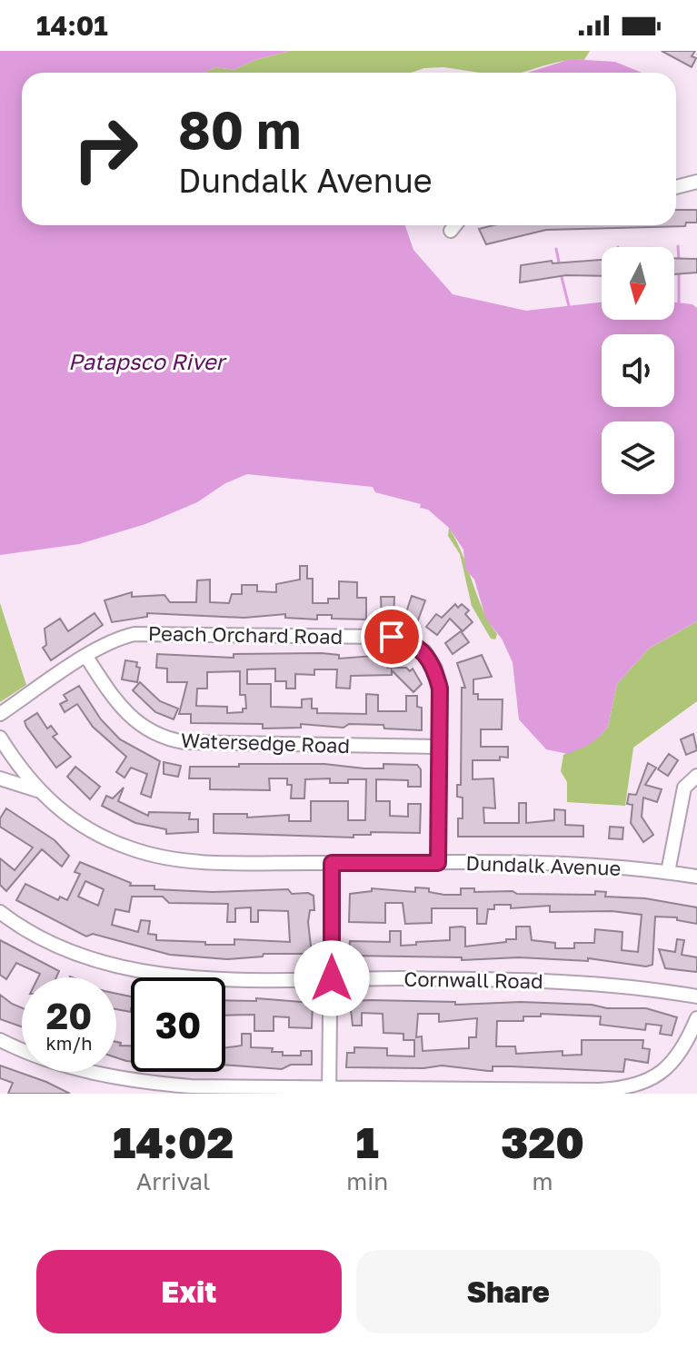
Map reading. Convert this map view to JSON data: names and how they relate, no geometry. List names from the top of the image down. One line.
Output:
{"streets":{"street":["Peach Orchard Road","Watersedge Road","Dundalk Avenue","Cornwall Road"]},"crossings":[["Peach Orchard Road","Watersedge Road"],["Peach Orchard Road","Dundalk Avenue"]],"water":["Patapsco River"],"north":"bottom","page":{"status":"14:01","turn":["80 m","Dundalk Avenue"],"speed":"20 km/h","limit":"30","eta":["14:02","Arrival","1","min","320","m"],"buttons":["Exit","Share"]}}
